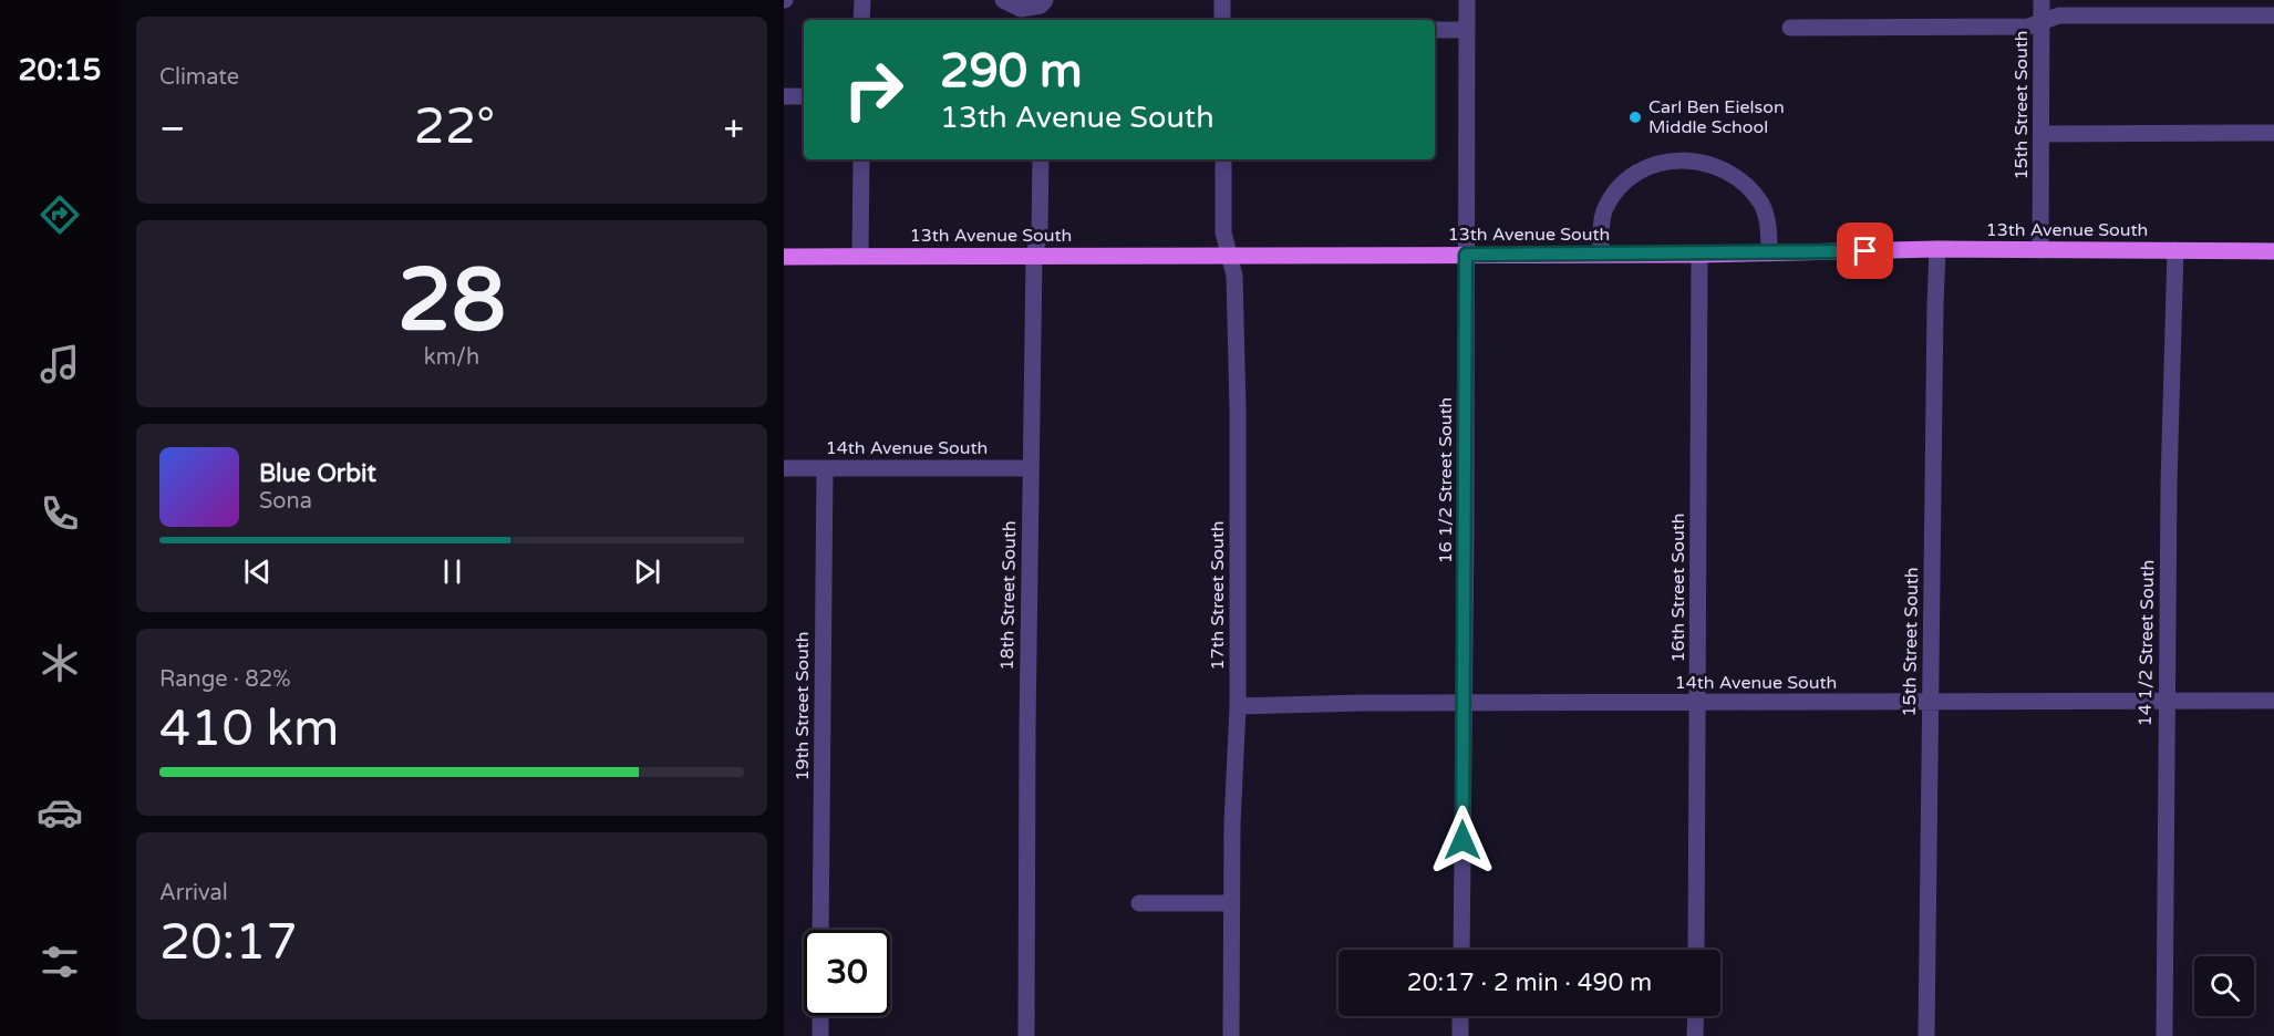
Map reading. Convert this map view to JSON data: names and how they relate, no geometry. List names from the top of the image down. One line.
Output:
{"streets":{"main road":["13th Avenue South"],"street":["15th Street South","14th Avenue South","16 1/2 Street South","16th Street South","18th Street South","17th Street South","14 1/2 Street South","19th Street South"]},"crossings":[["15th Street South","13th Avenue South"],["15th Street South","14th Avenue South"],["13th Avenue South","16 1/2 Street South"],["13th Avenue South","16th Street South"],["13th Avenue South","18th Street South"],["13th Avenue South","17th Street South"],["13th Avenue South","14 1/2 Street South"],["14th Avenue South","16 1/2 Street South"],["14th Avenue South","16th Street South"],["14th Avenue South","18th Street South"],["14th Avenue South","17th Street South"],["14th Avenue South","14 1/2 Street South"],["14th Avenue South","19th Street South"]],"places":["Carl Ben Eielson Middle School"],"page":{"tabs":"20:15","tile":["Climate",["28","km/h"],["Range · 82%","410 km"],["Arrival","20:17"]],"turn":["290 m","13th Avenue South"],"heat":["−","22°","+"],"song":["Blue Orbit","Sona"],"limit":"30","trip":"20:17 · 2 min · 490 m"}}
